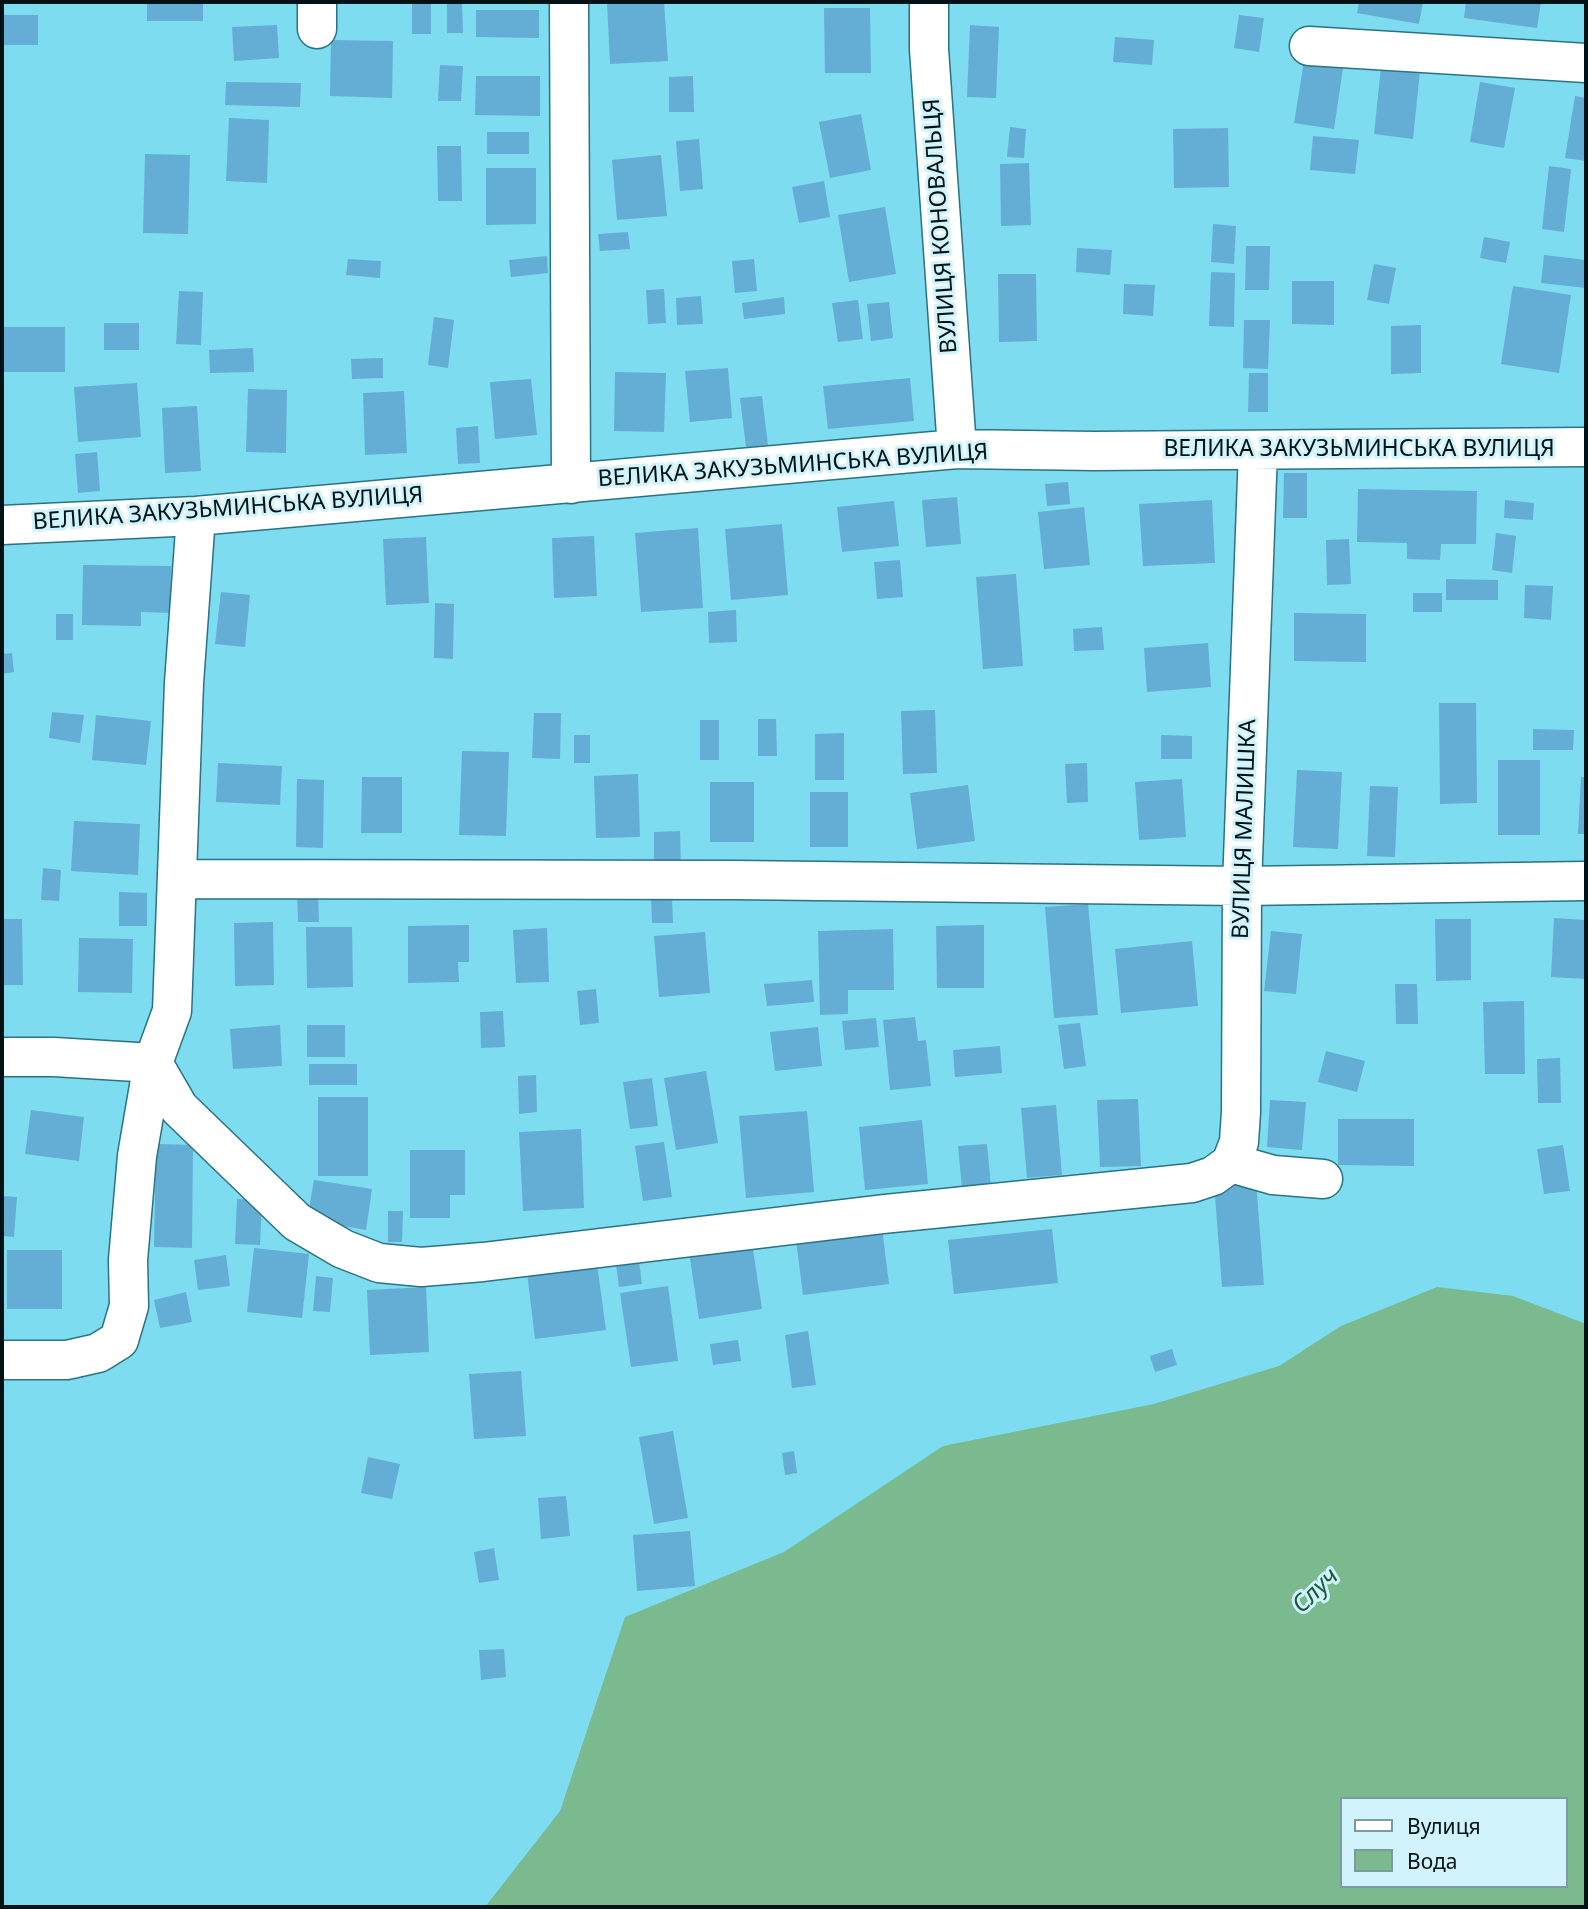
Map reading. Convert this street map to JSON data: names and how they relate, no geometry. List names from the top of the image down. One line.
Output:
{"streets":{"street":["ВУЛИЦЯ КОНОВАЛЬЦЯ","ВЕЛИКА ЗАКУЗЬМИНСЬКА ВУЛИЦЯ","ВУЛИЦЯ МАЛИШКА"]},"crossings":[["ВУЛИЦЯ КОНОВАЛЬЦЯ","ВЕЛИКА ЗАКУЗЬМИНСЬКА ВУЛИЦЯ"],["ВЕЛИКА ЗАКУЗЬМИНСЬКА ВУЛИЦЯ","ВУЛИЦЯ МАЛИШКА"]],"water":["Случ"],"legend":["Вулиця","Вода"]}
